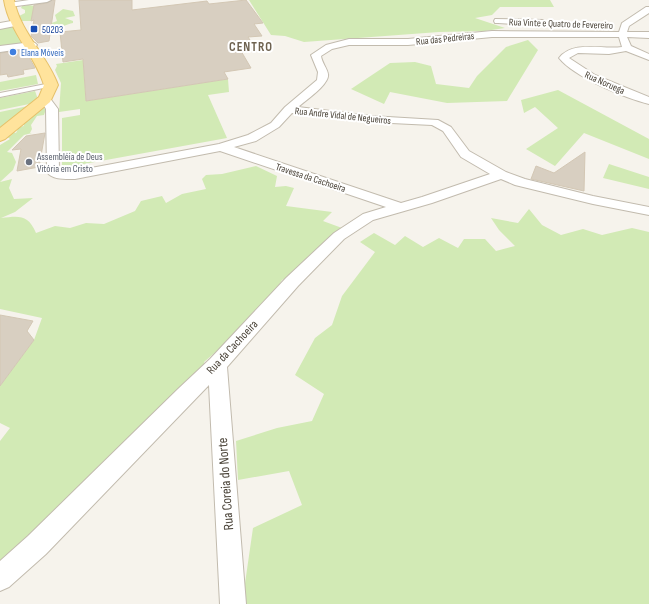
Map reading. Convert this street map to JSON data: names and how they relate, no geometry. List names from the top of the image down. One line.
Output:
{"streets":{"street":["Rua Vinte e Quatro de Fevereiro","Rua das Pedreiras","Rua Noruega","Rua Andre Vidal de Negueiros","Travessa da Cachoeira","Rua da Cachoeira","Rua Coreia do Norte"]},"crossings":[["Rua das Pedreiras","Rua Andre Vidal de Negueiros"],["Rua Andre Vidal de Negueiros","Travessa da Cachoeira"],["Rua Andre Vidal de Negueiros","Rua da Cachoeira"],["Travessa da Cachoeira","Rua da Cachoeira"],["Rua da Cachoeira","Rua Coreia do Norte"]],"districts":["CENTRO"],"places":{"transit":["50203"],"other":["Elana Móveis","Assembléia de Deus Vitória em Cristo"]}}
